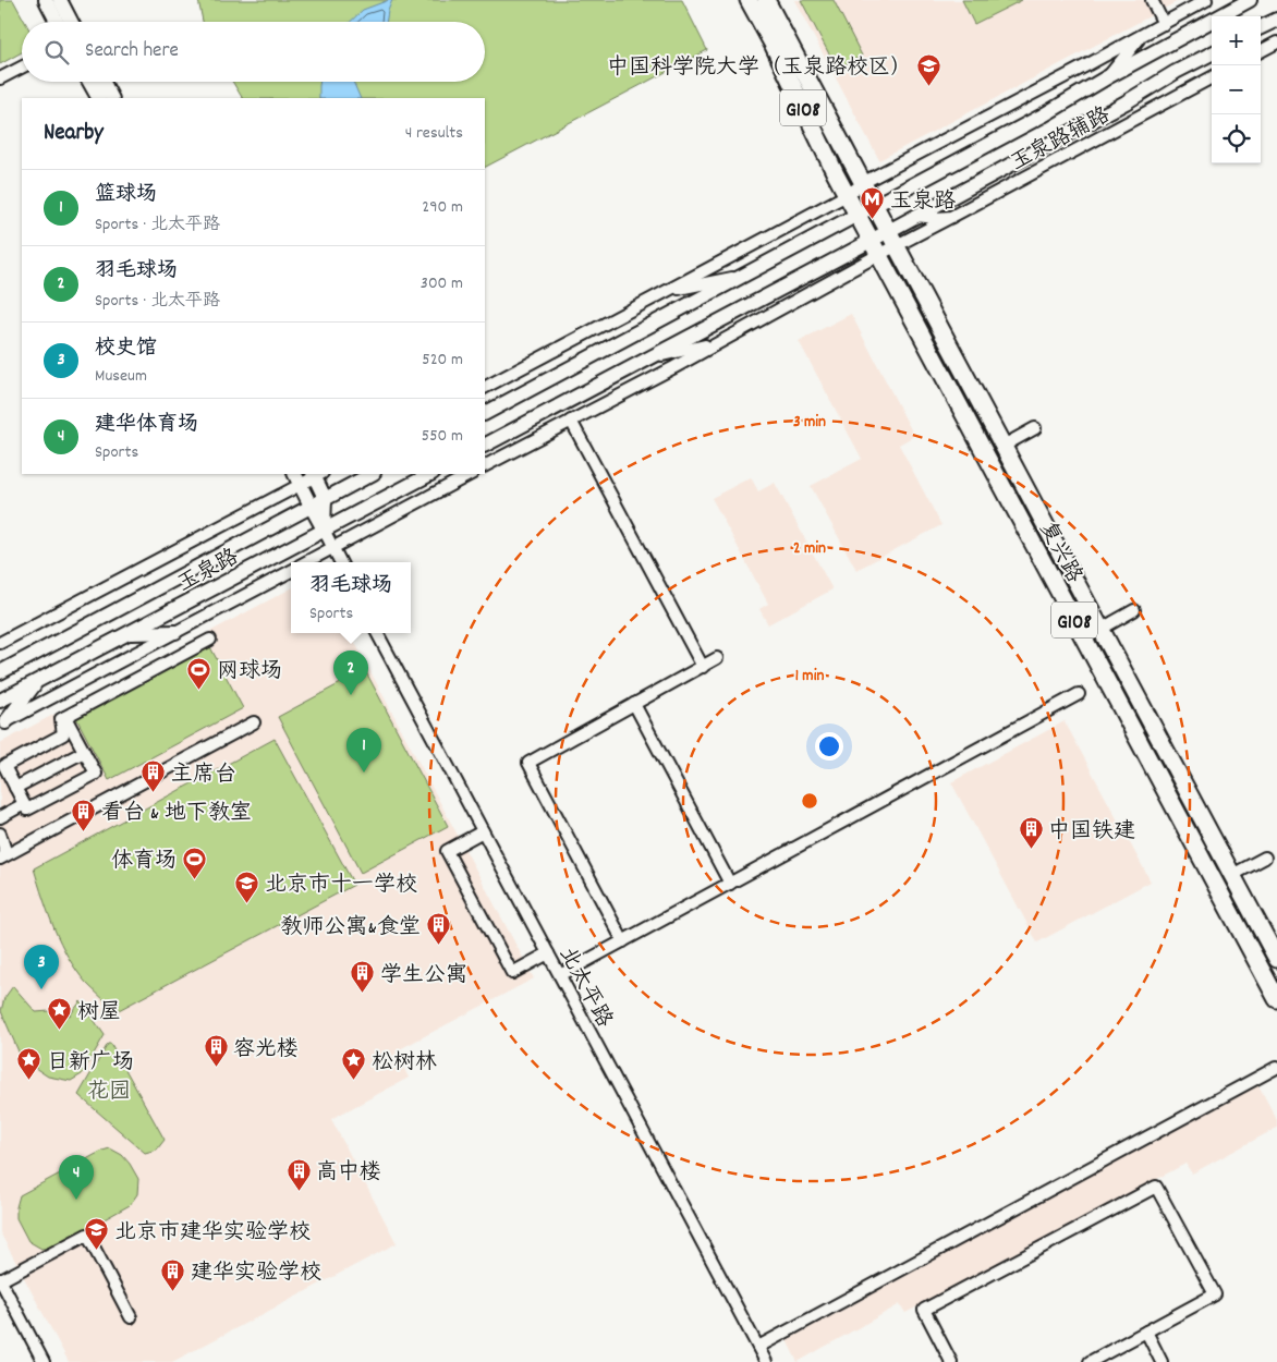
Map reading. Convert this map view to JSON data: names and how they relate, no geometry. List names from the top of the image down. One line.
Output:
{"streets":{"highway":["G108","复兴路"],"main road":["玉泉路"],"street":["玉泉路辅路","北太平路"]},"crossings":[["G108","复兴路"]],"parks":["花园"],"places":{"school or university":["中国科学院大学（玉泉路校区）","北京市十一学校","北京市建华实验学校"],"metro station":["玉泉路"],"sports":["网球场","体育场"],"building":["主席台","看台 & 地下教室","中国铁建","教师公寓&食堂","学生公寓","容光楼","高中楼","建华实验学校"],"place":["树屋","日新广场","松树林"]},"page":{"map_buttons":["+","−"],"search":"Search here","heading":["Nearby","4 results"],"list":[{"mark":"1","name":"篮球场","note":"Sports · 北太平路","value":"290 m"},{"mark":"2","name":"羽毛球场","note":"Sports · 北太平路","value":"300 m"},{"mark":"3","name":"校史馆","note":"Museum","value":"520 m"},{"mark":"4","name":"建华体育场","note":"Sports","value":"550 m"}],"popup":["羽毛球场","Sports"],"pins":["2","1","3","4"]},"rings":["3 min","2 min","1 min"]}
